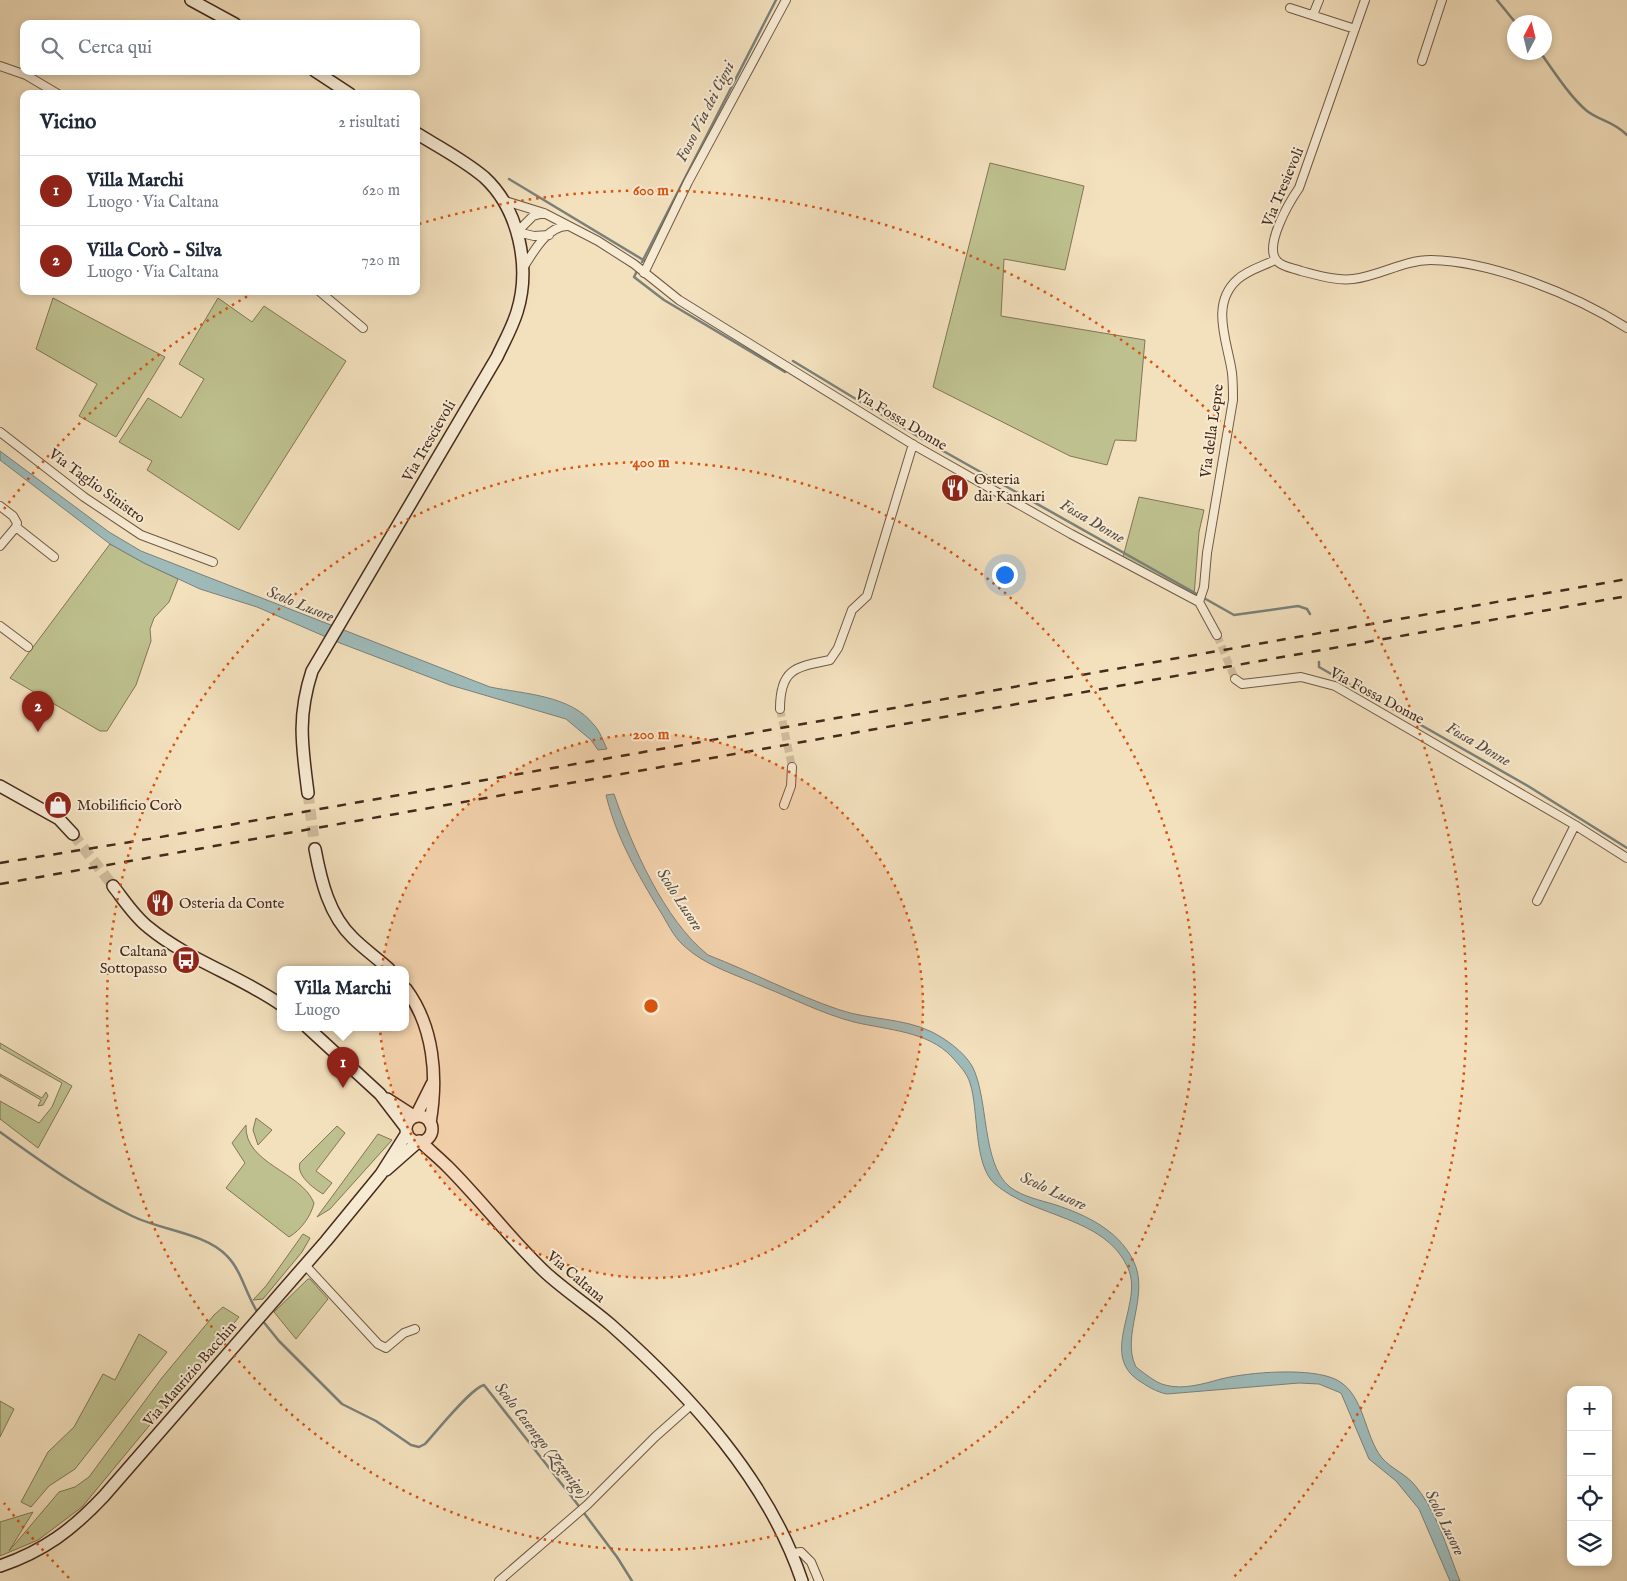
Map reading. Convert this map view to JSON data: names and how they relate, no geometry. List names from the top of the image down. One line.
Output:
{"streets":{"main road":["Via Trescievoli","Via Caltana","Via Maurizio Bacchin"],"street":["Via Tresievoli","Via Fossa Donne","Via della Lepre","Via Taglio Sinistro"]},"crossings":[["Via Tresievoli","Via della Lepre"],["Via Fossa Donne","Via della Lepre"],["Via Fossa Donne","Via Trescievoli"],["Via Caltana","Via Maurizio Bacchin"]],"water":["Fosso Via dei Cigni","Fossa Donne","Scolo Lusore","Scolo Cesenego (Zezenigo)"],"places":{"restaurant":["Osteria dai Kankari","Osteria da Conte"],"shop":["Mobilificio Corò"],"bus stop":["Caltana Sottopasso"]},"north":"top","page":{"search":"Cerca qui","heading":["Vicino","2 risultati"],"list":[{"mark":"1","name":"Villa Marchi","note":"Luogo · Via Caltana","value":"620 m"},{"mark":"2","name":"Villa Corò - Silva","note":"Luogo · Via Caltana","value":"720 m"}],"pins":["2","1"],"popup":["Villa Marchi","Luogo"],"map_buttons":["+","−"]},"rings":["600 m","400 m","200 m"]}
